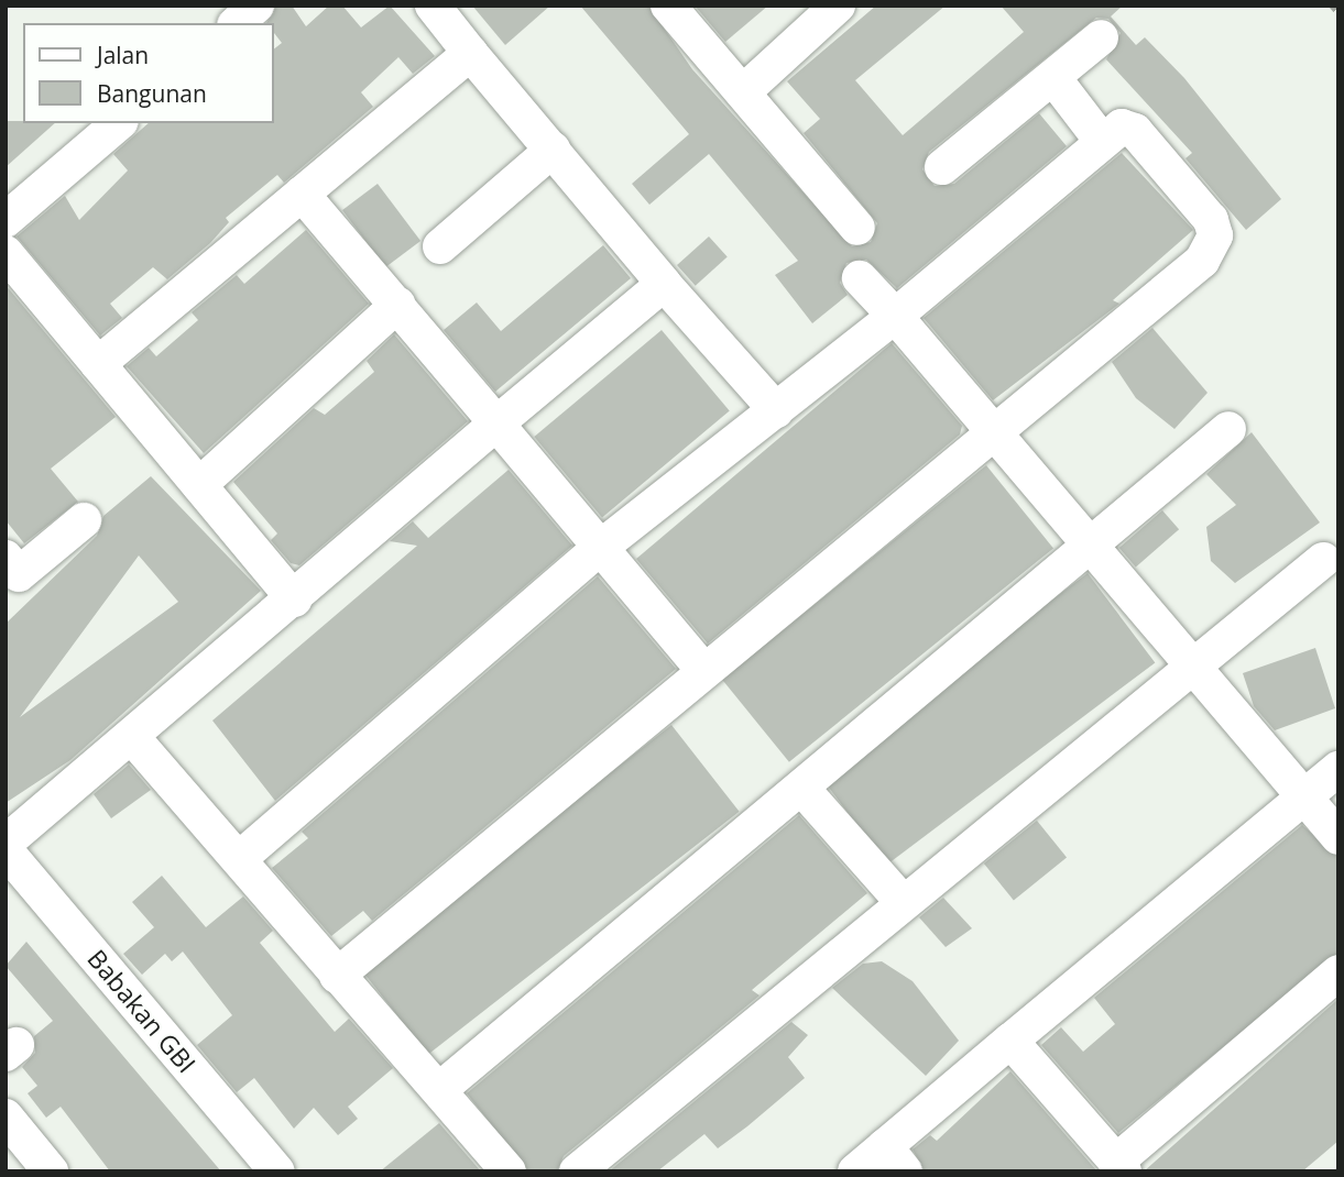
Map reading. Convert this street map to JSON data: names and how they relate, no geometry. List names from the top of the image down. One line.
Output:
{"streets":{"street":["Babakan GBI"]},"legend":["Jalan","Bangunan"]}
